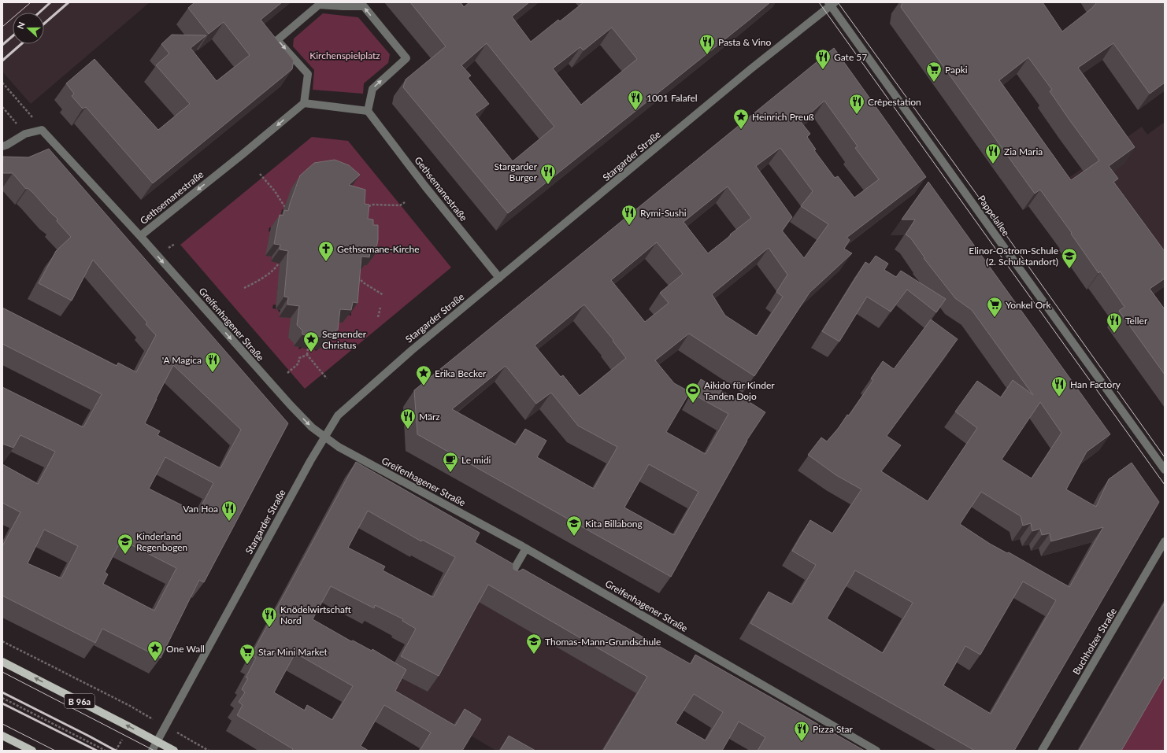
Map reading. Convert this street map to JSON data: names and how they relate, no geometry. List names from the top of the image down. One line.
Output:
{"streets":{"main road":["B 96a"],"street":["Stargarder Straße","Gethsemanestraße","Pappelallee","Greifenhagener Straße","Buchholzer Straße"]},"crossings":[["Stargarder Straße","Gethsemanestraße"],["Stargarder Straße","Pappelallee"],["Stargarder Straße","Greifenhagener Straße"],["Stargarder Straße","B 96a"],["Gethsemanestraße","Greifenhagener Straße"]],"one_way":["Gethsemanestraße"],"parks":["Kirchenspielplatz"],"places":{"restaurant":["Pasta & Vino","Gate 57","1001 Falafel","Crêpestation","Zia Maria","Stargarder Burger","Rymi-Sushi","Teller","'A Magica","Han Factory","März","Van Hoa","Knödelwirtschaft Nord","Pizza Star"],"supermarket":["Papki","Yonkel Ork","Star Mini Market"],"place":["Heinrich Preuß","Segnender Christus","Erika Becker","One Wall"],"church":["Gethsemane-Kirche"],"school or university":["Elinor-Ostrom-Schule (2. Schulstandort)","Kita Billabong","Kinderland Regenbogen","Thomas-Mann-Grundschule"],"sports":["Aikido für Kinder Tanden Dojo"],"cafe":["Le midi"]},"north":"left"}
